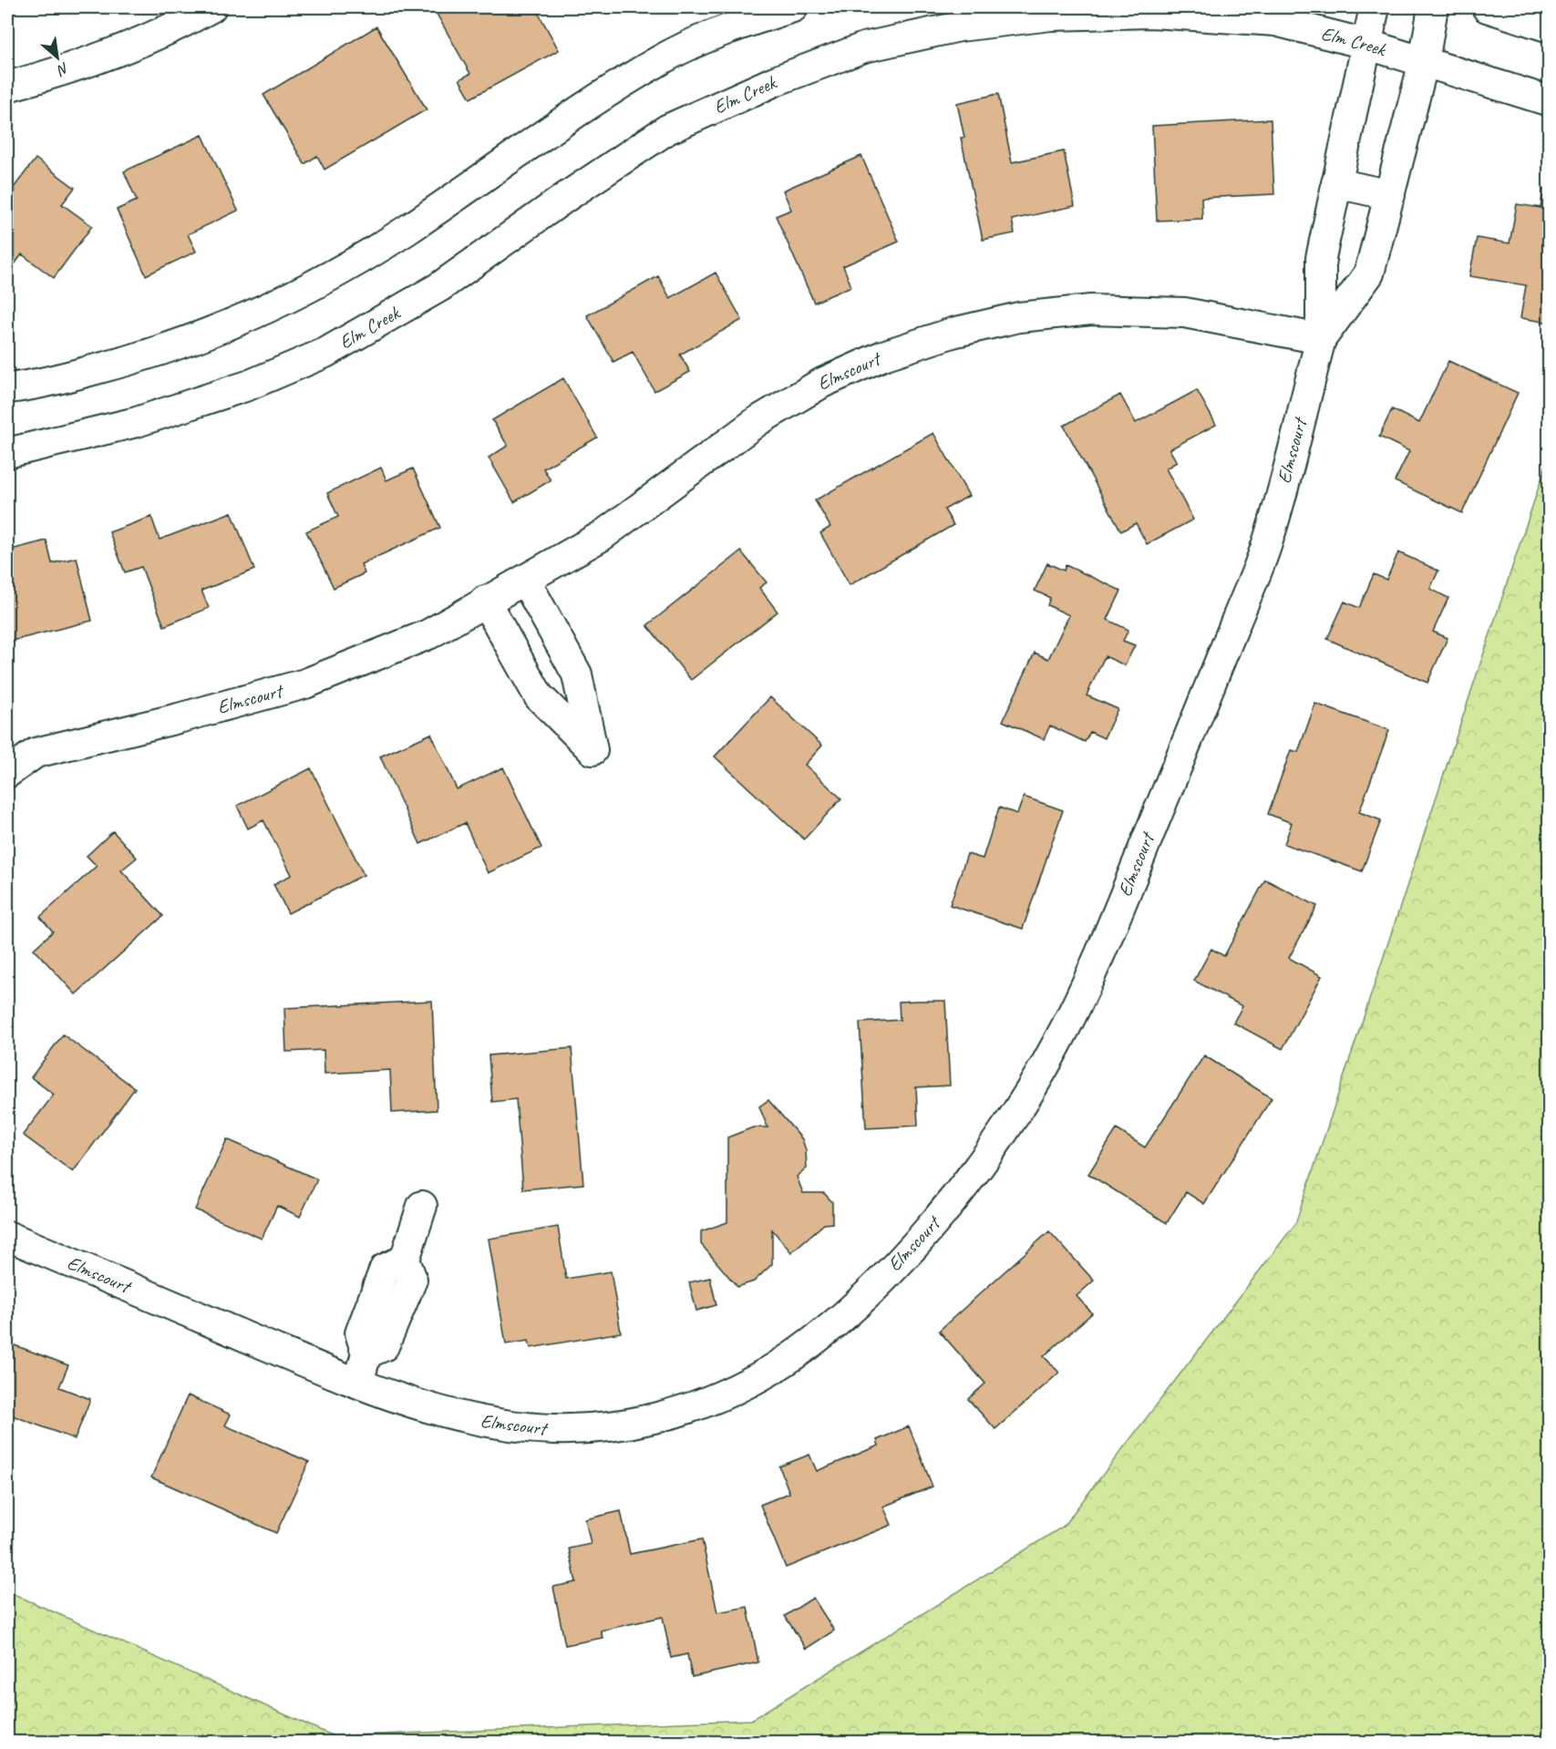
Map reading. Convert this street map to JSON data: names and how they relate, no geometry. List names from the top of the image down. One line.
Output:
{"streets":{"street":["Elm Creek","Elmscourt"]},"crossings":[["Elm Creek","Elmscourt"]],"north":"bottom right"}
